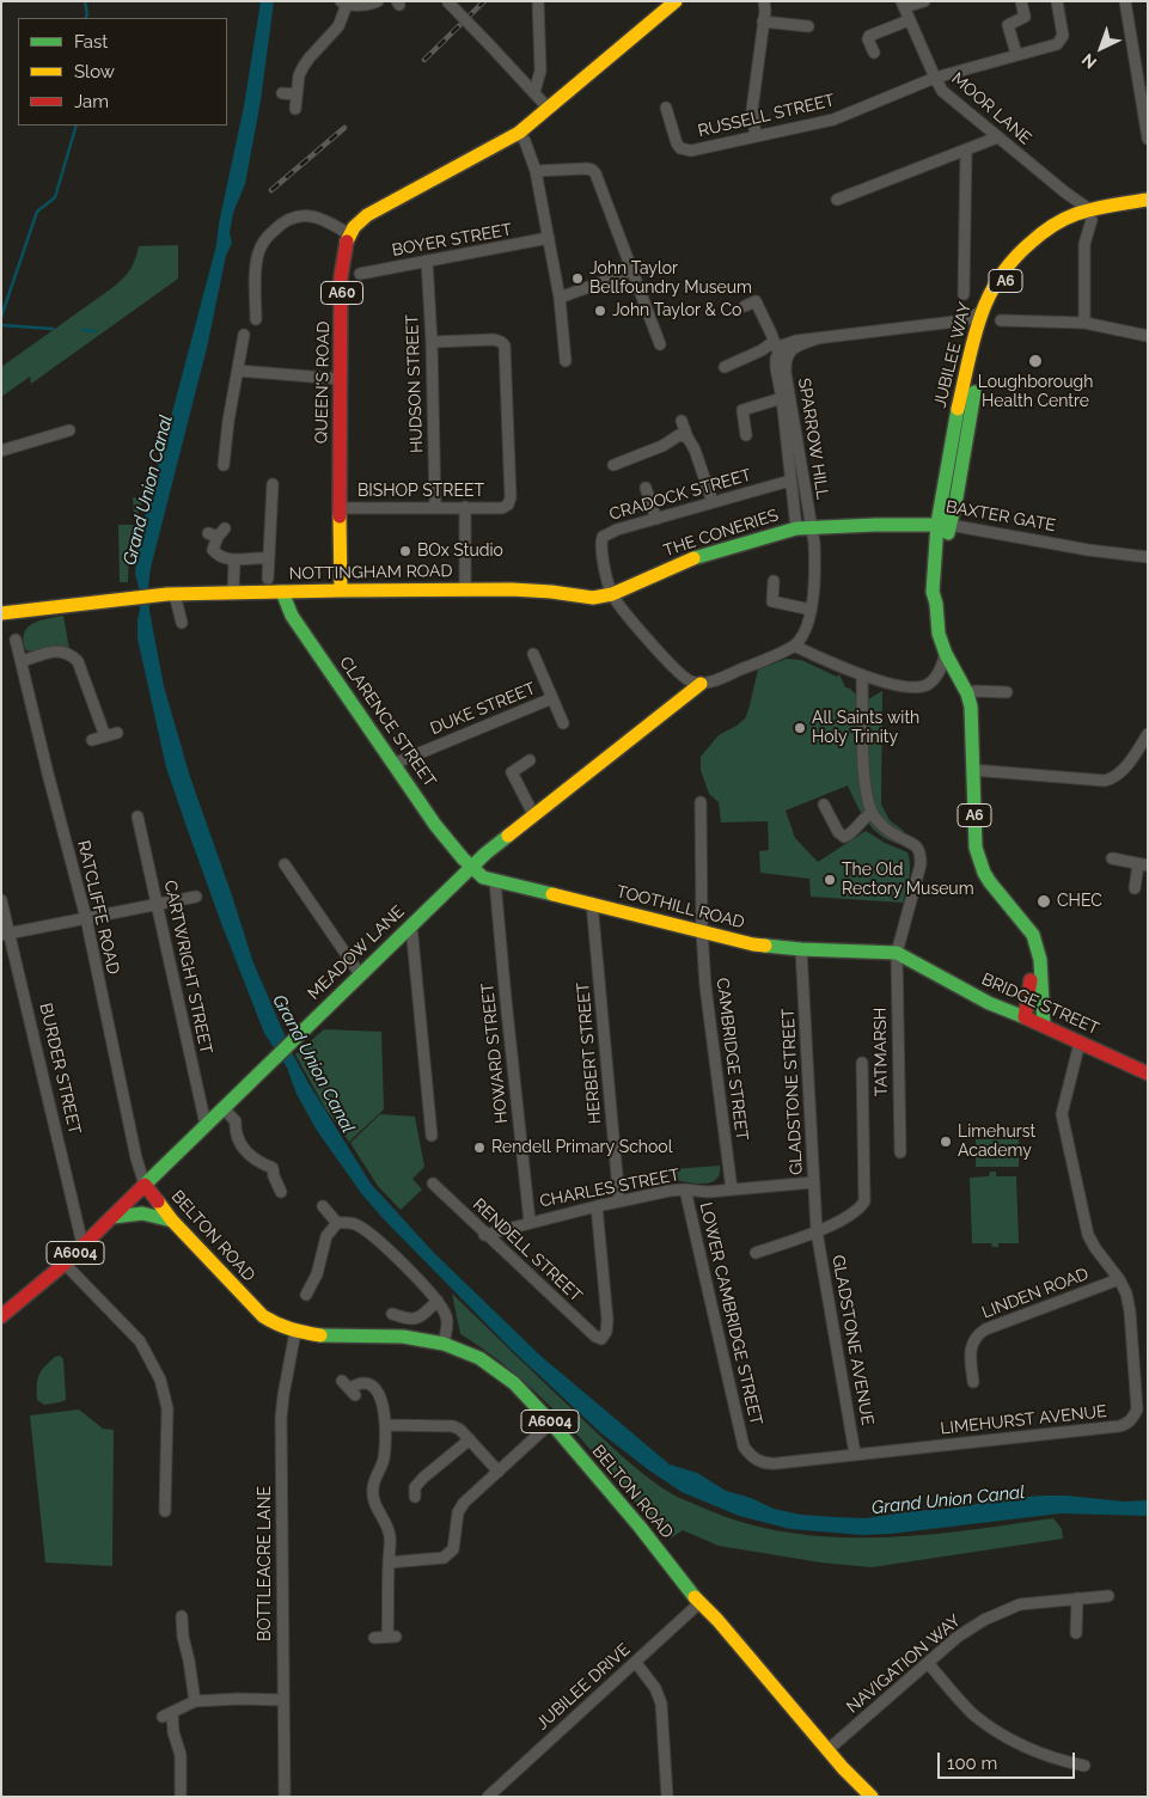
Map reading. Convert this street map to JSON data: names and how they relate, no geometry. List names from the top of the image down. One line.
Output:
{"streets":{"main road":["A6","A60","JUBILEE WAY","QUEEN'S ROAD","BAXTER GATE","THE CONERIES","NOTTINGHAM ROAD","CLARENCE STREET","TOOTHILL ROAD","MEADOW LANE","BRIDGE STREET","BELTON ROAD","A6004"],"street":["MOOR LANE","RUSSELL STREET","BOYER STREET","HUDSON STREET","SPARROW HILL","BISHOP STREET","CRADOCK STREET","DUKE STREET","RATCLIFFE ROAD","CARTWRIGHT STREET","TATMARSH","HOWARD STREET","HERBERT STREET","CAMBRIDGE STREET","BURDER STREET","GLADSTONE STREET","CHARLES STREET","RENDELL STREET","LINDEN ROAD","LOWER CAMBRIDGE STREET","GLADSTONE AVENUE","LIMEHURST AVENUE","BOTTLEACRE LANE","NAVIGATION WAY","JUBILEE DRIVE"]},"crossings":[["MOOR LANE","RUSSELL STREET"],["MOOR LANE","A6"],["MOOR LANE","JUBILEE WAY"],["BOYER STREET","HUDSON STREET"],["A6","JUBILEE WAY"],["A6","BAXTER GATE"],["A6","BRIDGE STREET"],["JUBILEE WAY","BAXTER GATE"],["QUEEN'S ROAD","BISHOP STREET"],["QUEEN'S ROAD","NOTTINGHAM ROAD"],["HUDSON STREET","BISHOP STREET"],["SPARROW HILL","CRADOCK STREET"],["SPARROW HILL","BAXTER GATE"],["SPARROW HILL","THE CONERIES"],["CRADOCK STREET","THE CONERIES"],["CRADOCK STREET","NOTTINGHAM ROAD"],["BAXTER GATE","THE CONERIES"],["THE CONERIES","NOTTINGHAM ROAD"],["NOTTINGHAM ROAD","CLARENCE STREET"],["DUKE STREET","CLARENCE STREET"],["CLARENCE STREET","TOOTHILL ROAD"],["CLARENCE STREET","MEADOW LANE"],["RATCLIFFE ROAD","MEADOW LANE"],["RATCLIFFE ROAD","BELTON ROAD"],["TOOTHILL ROAD","MEADOW LANE"],["TOOTHILL ROAD","BRIDGE STREET"],["TOOTHILL ROAD","TATMARSH"],["TOOTHILL ROAD","HOWARD STREET"],["TOOTHILL ROAD","HERBERT STREET"],["TOOTHILL ROAD","CAMBRIDGE STREET"],["TOOTHILL ROAD","GLADSTONE STREET"],["MEADOW LANE","CARTWRIGHT STREET"],["MEADOW LANE","BURDER STREET"],["MEADOW LANE","BELTON ROAD"],["BRIDGE STREET","TATMARSH"],["BRIDGE STREET","LIMEHURST AVENUE"],["TATMARSH","GLADSTONE STREET"],["TATMARSH","GLADSTONE AVENUE"],["HOWARD STREET","CHARLES STREET"],["HERBERT STREET","CHARLES STREET"],["CAMBRIDGE STREET","CHARLES STREET"],["GLADSTONE STREET","CHARLES STREET"],["GLADSTONE STREET","GLADSTONE AVENUE"],["CHARLES STREET","RENDELL STREET"],["CHARLES STREET","LOWER CAMBRIDGE STREET"],["BELTON ROAD","BOTTLEACRE LANE"],["BELTON ROAD","NAVIGATION WAY"],["BELTON ROAD","JUBILEE DRIVE"],["LINDEN ROAD","LIMEHURST AVENUE"],["LOWER CAMBRIDGE STREET","LIMEHURST AVENUE"],["GLADSTONE AVENUE","LIMEHURST AVENUE"]],"water":["Grand Union Canal"],"places":["John Taylor Bellfoundry Museum","John Taylor & Co","Loughborough Health Centre","BOx Studio","All Saints with Holy Trinity","The Old Rectory Museum","CHEC","Limehurst Academy","Rendell Primary School"],"legend":["Fast","Slow","Jam"],"scale_bar":"100 m","north":"bottom left"}
